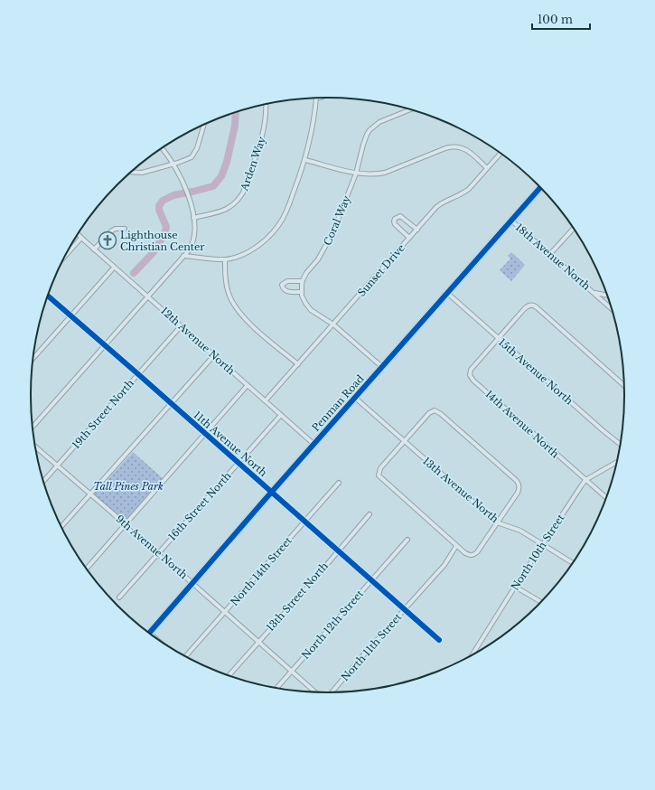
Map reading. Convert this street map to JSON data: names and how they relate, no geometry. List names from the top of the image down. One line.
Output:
{"streets":{"street":["Arden Way","Coral Way","18th Avenue North","Sunset Drive","12th Avenue North","15th Avenue North","Penman Road","19th Street North","14th Avenue North","11th Avenue North","13th Avenue North","16th Street North","9th Avenue North","North 10th Street","North 14th Street","13th Street North","North 12th Street","North 11th Street"]},"crossings":[["18th Avenue North","Penman Road"],["Sunset Drive","12th Avenue North"],["12th Avenue North","Penman Road"],["12th Avenue North","19th Street North"],["12th Avenue North","16th Street North"],["15th Avenue North","Penman Road"],["15th Avenue North","14th Avenue North"],["Penman Road","11th Avenue North"],["Penman Road","13th Avenue North"],["Penman Road","9th Avenue North"],["19th Street North","11th Avenue North"],["19th Street North","9th Avenue North"],["14th Avenue North","North 10th Street"],["11th Avenue North","16th Street North"],["11th Avenue North","North 14th Street"],["11th Avenue North","13th Street North"],["11th Avenue North","North 12th Street"],["11th Avenue North","North 11th Street"],["13th Avenue North","North 10th Street"],["16th Street North","9th Avenue North"],["9th Avenue North","North 14th Street"],["9th Avenue North","13th Street North"],["9th Avenue North","North 12th Street"]],"parks":["Tall Pines Park"],"places":{"church":["Lighthouse Christian Center"]},"scale_bar":"100 m"}
